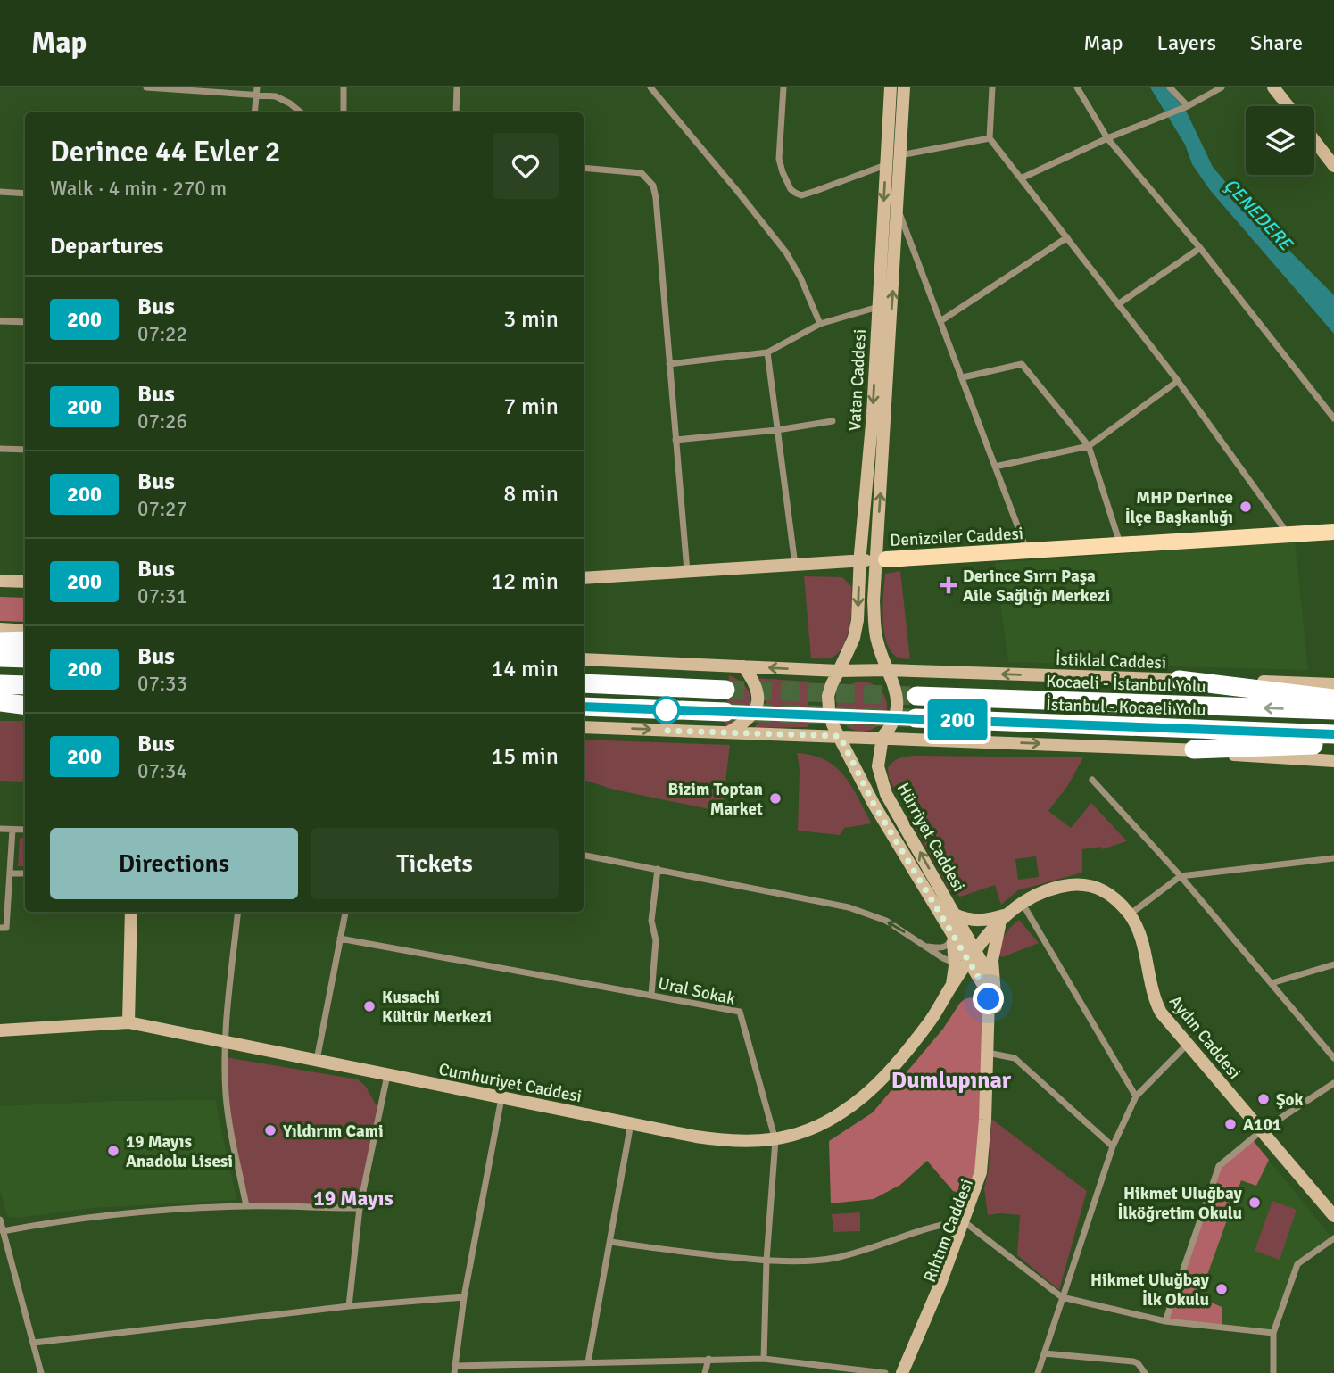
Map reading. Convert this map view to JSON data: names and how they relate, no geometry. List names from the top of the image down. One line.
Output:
{"streets":{"highway":["Kocaeli - İstanbul Yolu","İstanbul - Kocaeli Yolu"],"main road":["Vatan Caddesi","Denizciler Caddesi","İstiklal Caddesi","Hürriyet Caddesi","Aydın Caddesi","Cumhuriyet Caddesi","Rıhtım Caddesi"],"street":["Ural Sokak"]},"crossings":[["Vatan Caddesi","Denizciler Caddesi"],["Vatan Caddesi","İstiklal Caddesi"],["Vatan Caddesi","Hürriyet Caddesi"],["İstiklal Caddesi","Hürriyet Caddesi"],["Hürriyet Caddesi","Aydın Caddesi"],["Hürriyet Caddesi","Rıhtım Caddesi"],["Ural Sokak","Cumhuriyet Caddesi"],["Aydın Caddesi","Rıhtım Caddesi"]],"districts":["Dumlupınar","19 Mayıs"],"water":["ÇENEDERE"],"places":{"other":["MHP Derince İlçe Başkanlığı","Bizim Toptan Market","Kusachi Kültür Merkezi","Şok","A101","Yıldırım Cami","19 Mayıs Anadolu Lisesi","Hikmet Uluğbay İlköğretim Okulu","Hikmet Uluğbay İlk Okulu"],"health":["Derince Sırrı Paşa Aile Sağlığı Merkezi"]},"lines":["bus line 200"],"page":{"header":"Map","nav":["Map","Layers","Share"],"on_map":"200","heading":[["Derince 44 Evler 2","Walk · 4 min · 270 m"],"Departures"],"list":[{"mark":"200","name":"Bus","note":"07:22","value":"3 min"},{"mark":"200","name":"Bus","note":"07:26","value":"7 min"},{"mark":"200","name":"Bus","note":"07:27","value":"8 min"},{"mark":"200","name":"Bus","note":"07:31","value":"12 min"},{"mark":"200","name":"Bus","note":"07:33","value":"14 min"},{"mark":"200","name":"Bus","note":"07:34","value":"15 min"}],"buttons":["Directions","Tickets"]}}
